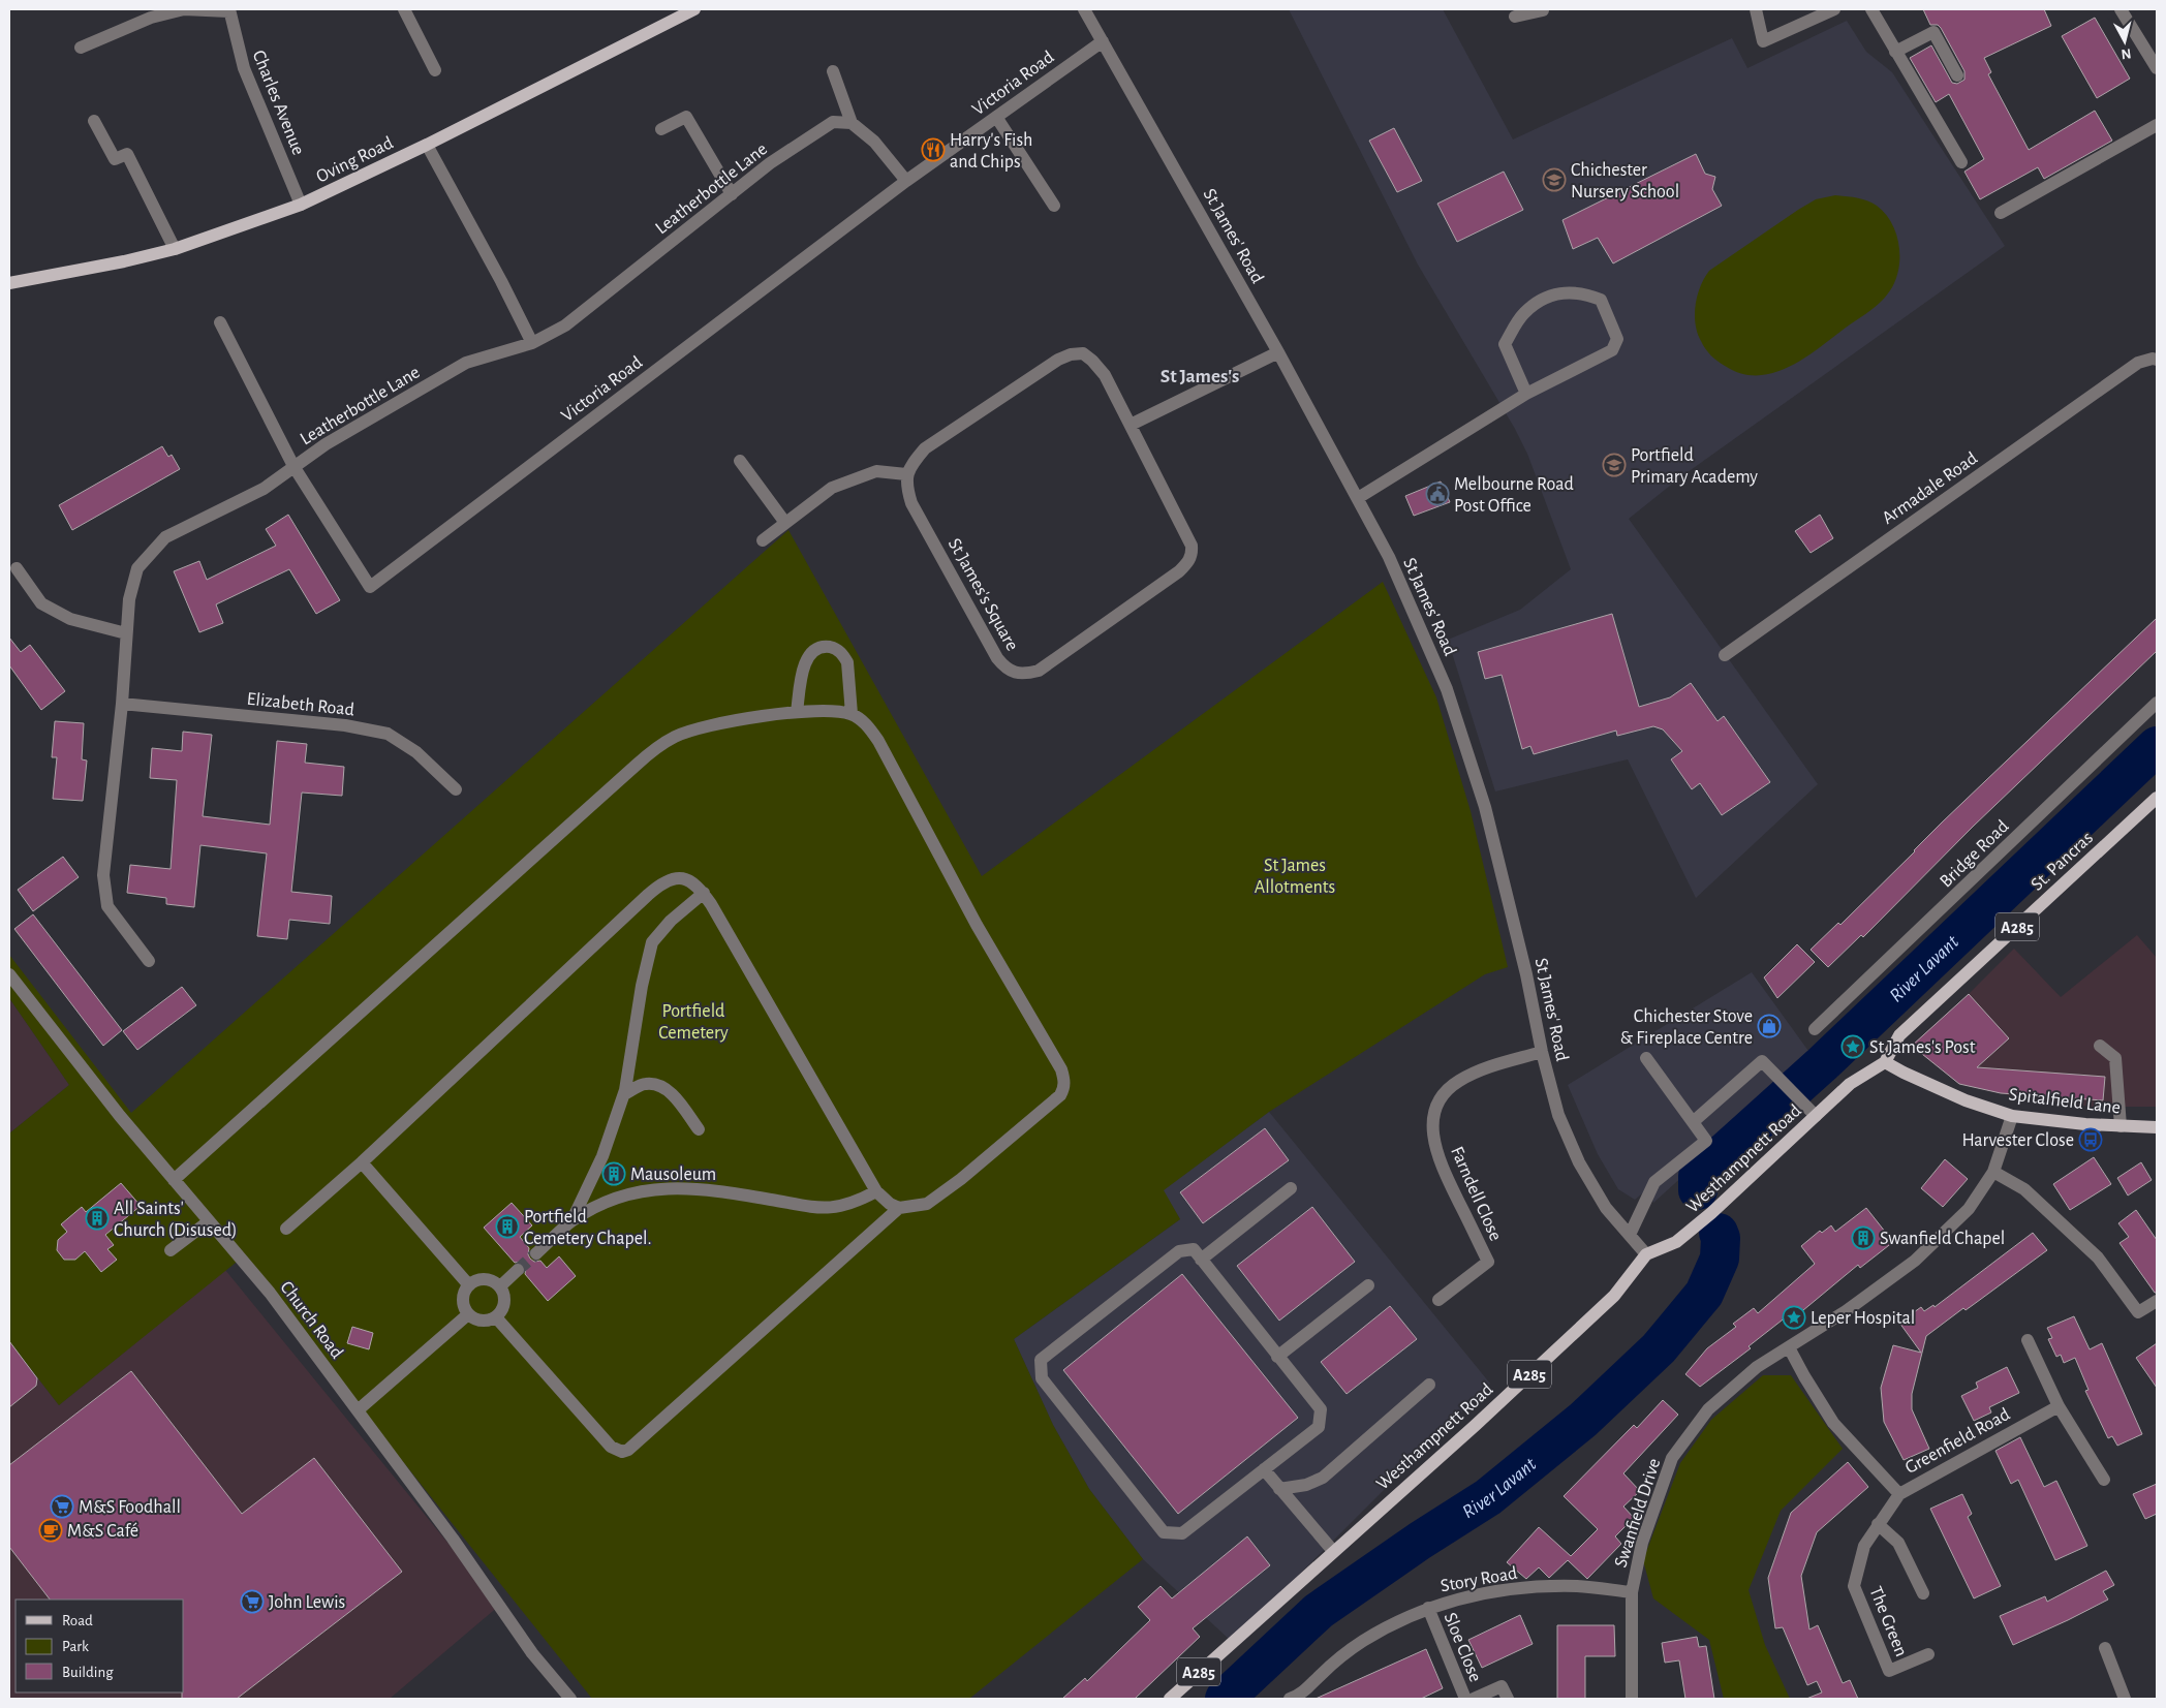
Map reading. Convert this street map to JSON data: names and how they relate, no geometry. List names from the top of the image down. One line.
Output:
{"streets":{"main road":["Oving Road","St. Pancras","A285","Spitalfield Lane","Westhampnett Road"],"street":["Victoria Road","Charles Avenue","Leatherbottle Lane","St James' Road","Armadale Road","St James's Square","Elizabeth Road","Bridge Road","Farndell Close","Church Road","Greenfield Road","Swanfield Drive","Story Road","The Green","Sloe Close"]},"crossings":[["Victoria Road","Leatherbottle Lane"],["Victoria Road","St James' Road"],["Charles Avenue","Oving Road"],["St James' Road","Westhampnett Road"],["St James' Road","Farndell Close"],["St. Pancras","Spitalfield Lane"],["St. Pancras","Westhampnett Road"],["Spitalfield Lane","Westhampnett Road"],["Spitalfield Lane","Swanfield Drive"],["Greenfield Road","Swanfield Drive"],["Greenfield Road","The Green"],["Swanfield Drive","Story Road"],["Story Road","Sloe Close"]],"districts":["St James's"],"water":["River Lavant"],"parks":["St James Allotments","Portfield Cemetery"],"places":{"restaurant":["Harry's Fish and Chips"],"school or university":["Chichester Nursery School","Portfield Primary Academy"],"public building":["Melbourne Road Post Office"],"shop":["Chichester Stove & Fireplace Centre"],"place":["St James's Post","Leper Hospital"],"bus stop":["Harvester Close"],"building":["Mausoleum","All Saints' Church (Disused)","Portfield Cemetery Chapel.","Swanfield Chapel"],"supermarket":["M&S Foodhall","John Lewis"],"cafe":["M&S Café"]},"legend":["Road","Park","Building"],"north":"bottom"}
